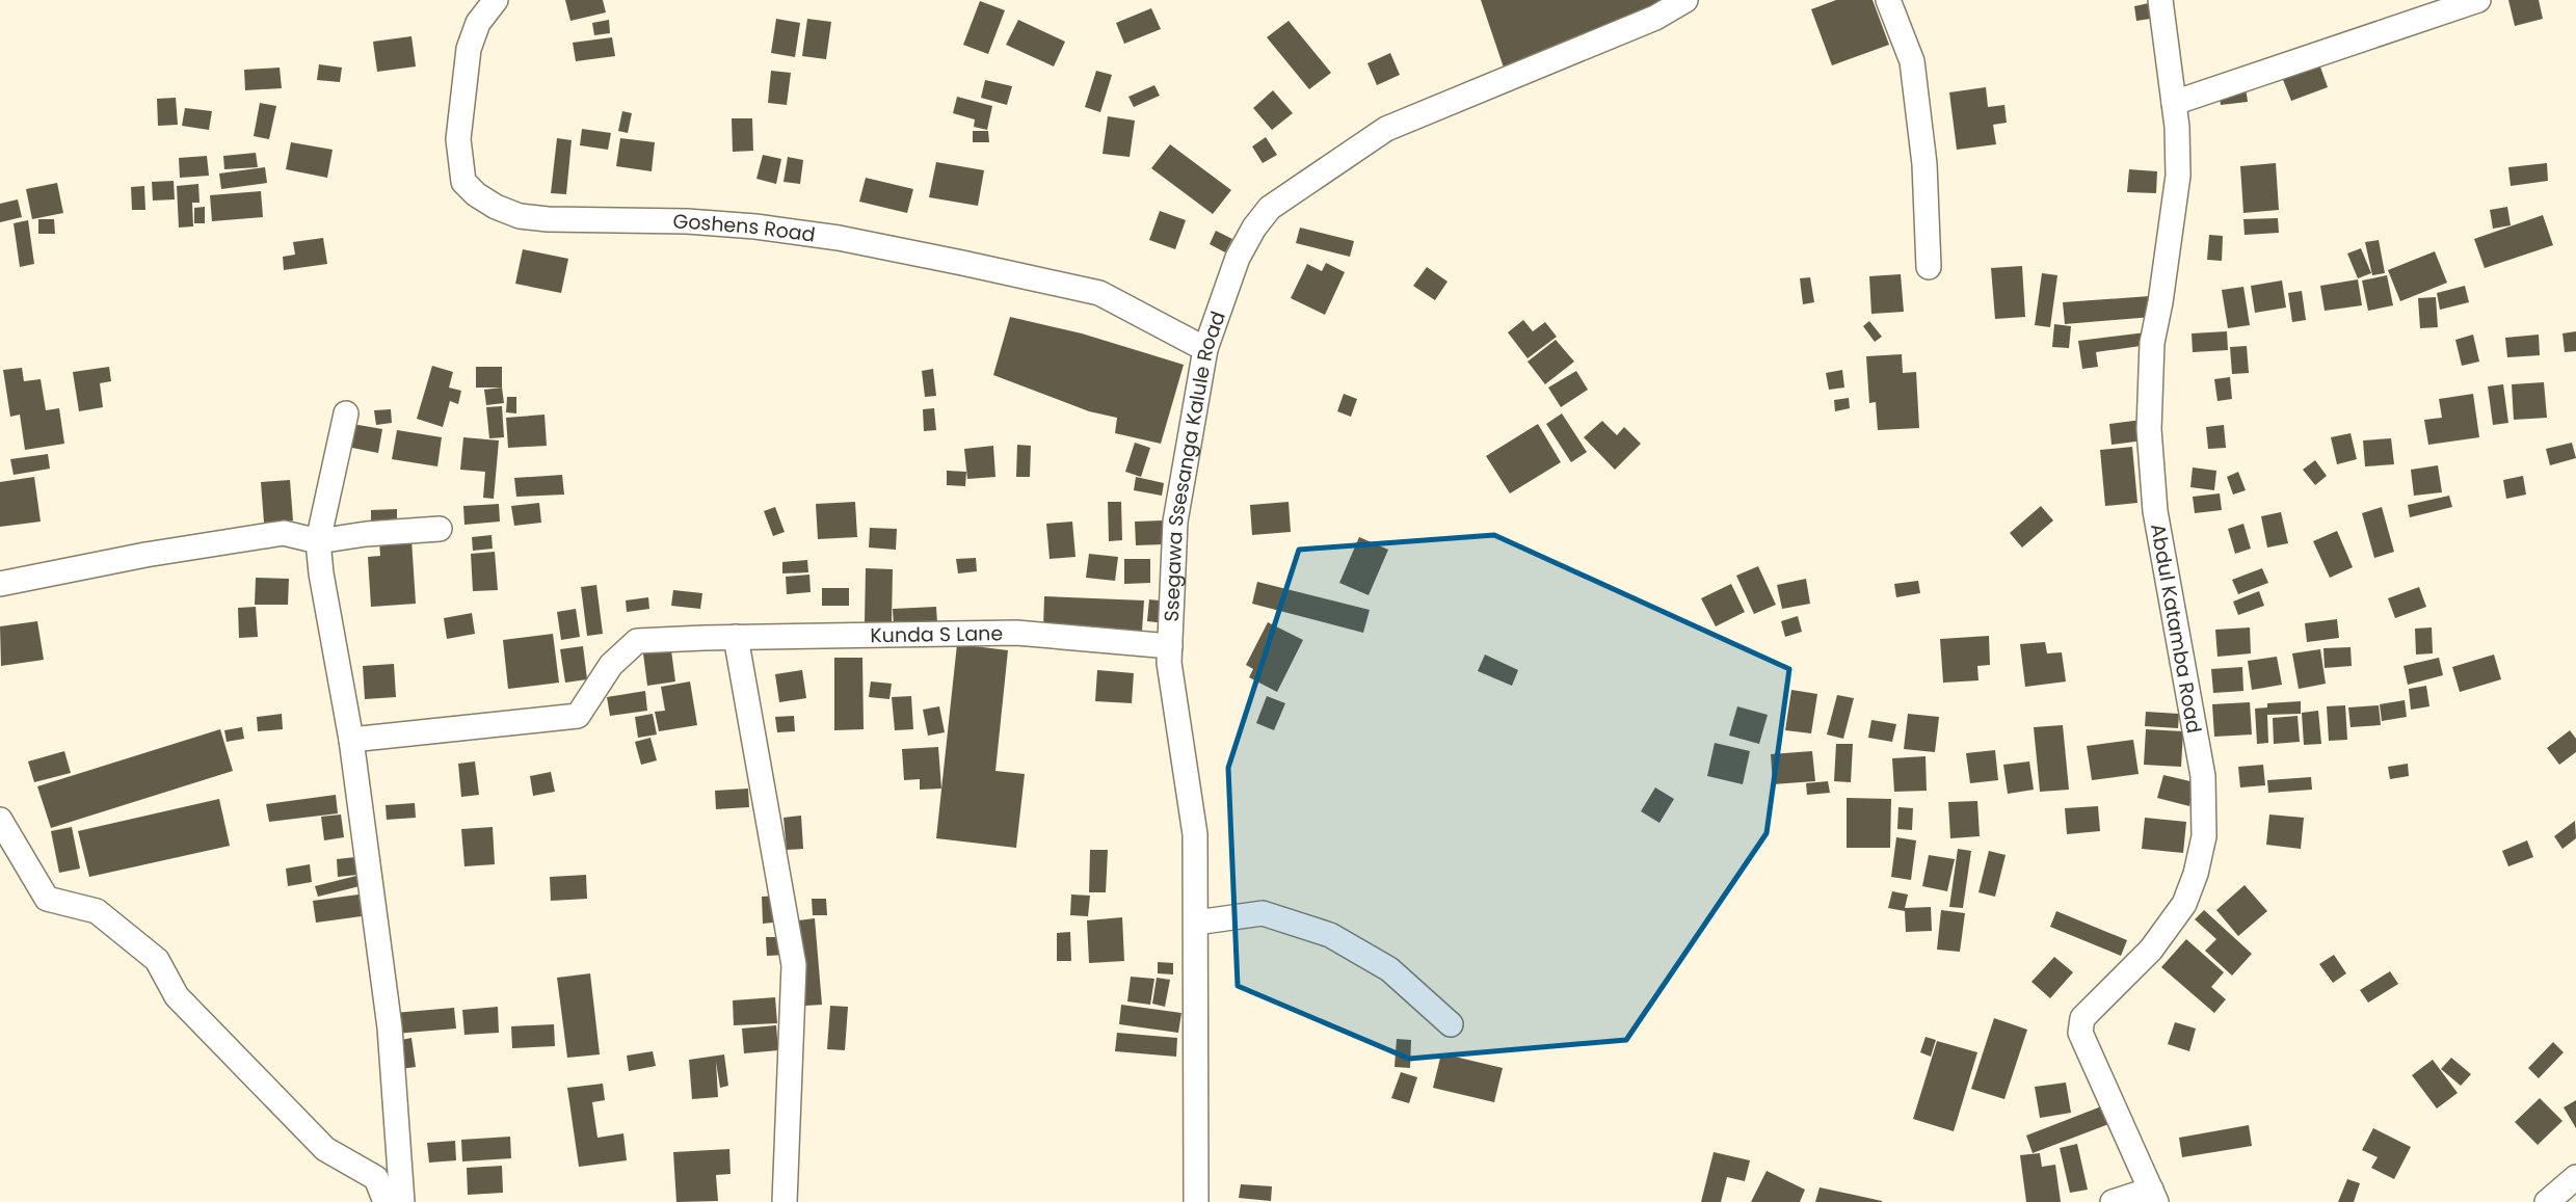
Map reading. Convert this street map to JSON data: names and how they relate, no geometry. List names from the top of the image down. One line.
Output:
{"streets":{"street":["Goshens Road","Ssegawa Ssesanga Kalule Road","Abdul Katamba Road","Kunda S Lane"]},"crossings":[["Goshens Road","Ssegawa Ssesanga Kalule Road"],["Ssegawa Ssesanga Kalule Road","Kunda S Lane"]]}
